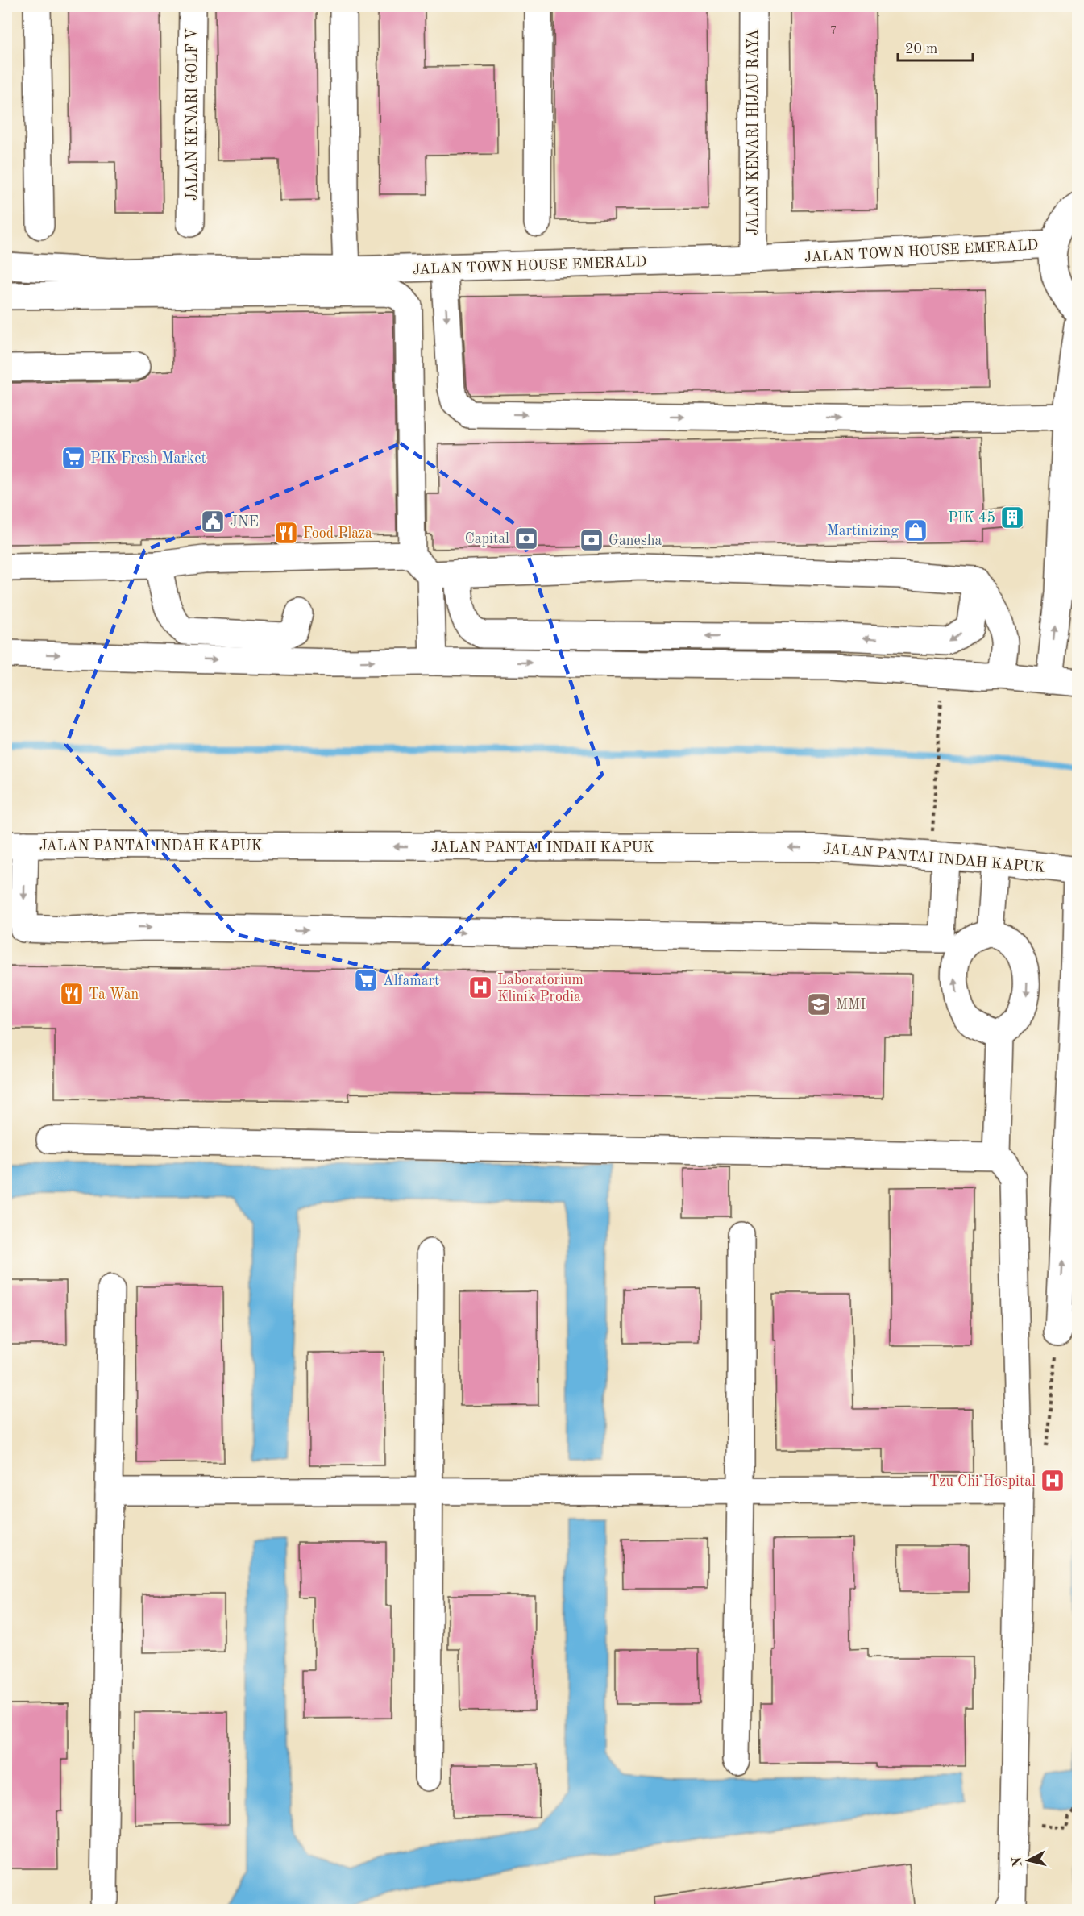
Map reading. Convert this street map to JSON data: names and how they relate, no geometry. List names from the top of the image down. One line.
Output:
{"streets":{"street":["JALAN KENARI GOLF V","JALAN KENARI HIJAU RAYA","JALAN TOWN HOUSE EMERALD","JALAN PANTAI INDAH KAPUK"]},"crossings":[["JALAN KENARI HIJAU RAYA","JALAN TOWN HOUSE EMERALD"]],"places":{"supermarket":["PIK Fresh Market","Alfamart"],"building":["PIK 45"],"public building":["JNE"],"shop":["Martinizing"],"restaurant":["Food Plaza","Ta Wan"],"bank":["Capital","Ganesha"],"hospital":["Laboratorium Klinik Prodia","Tzu Chi Hospital"],"school or university":["MMI"]},"house_numbers":["7"],"scale_bar":"20 m","north":"left"}
